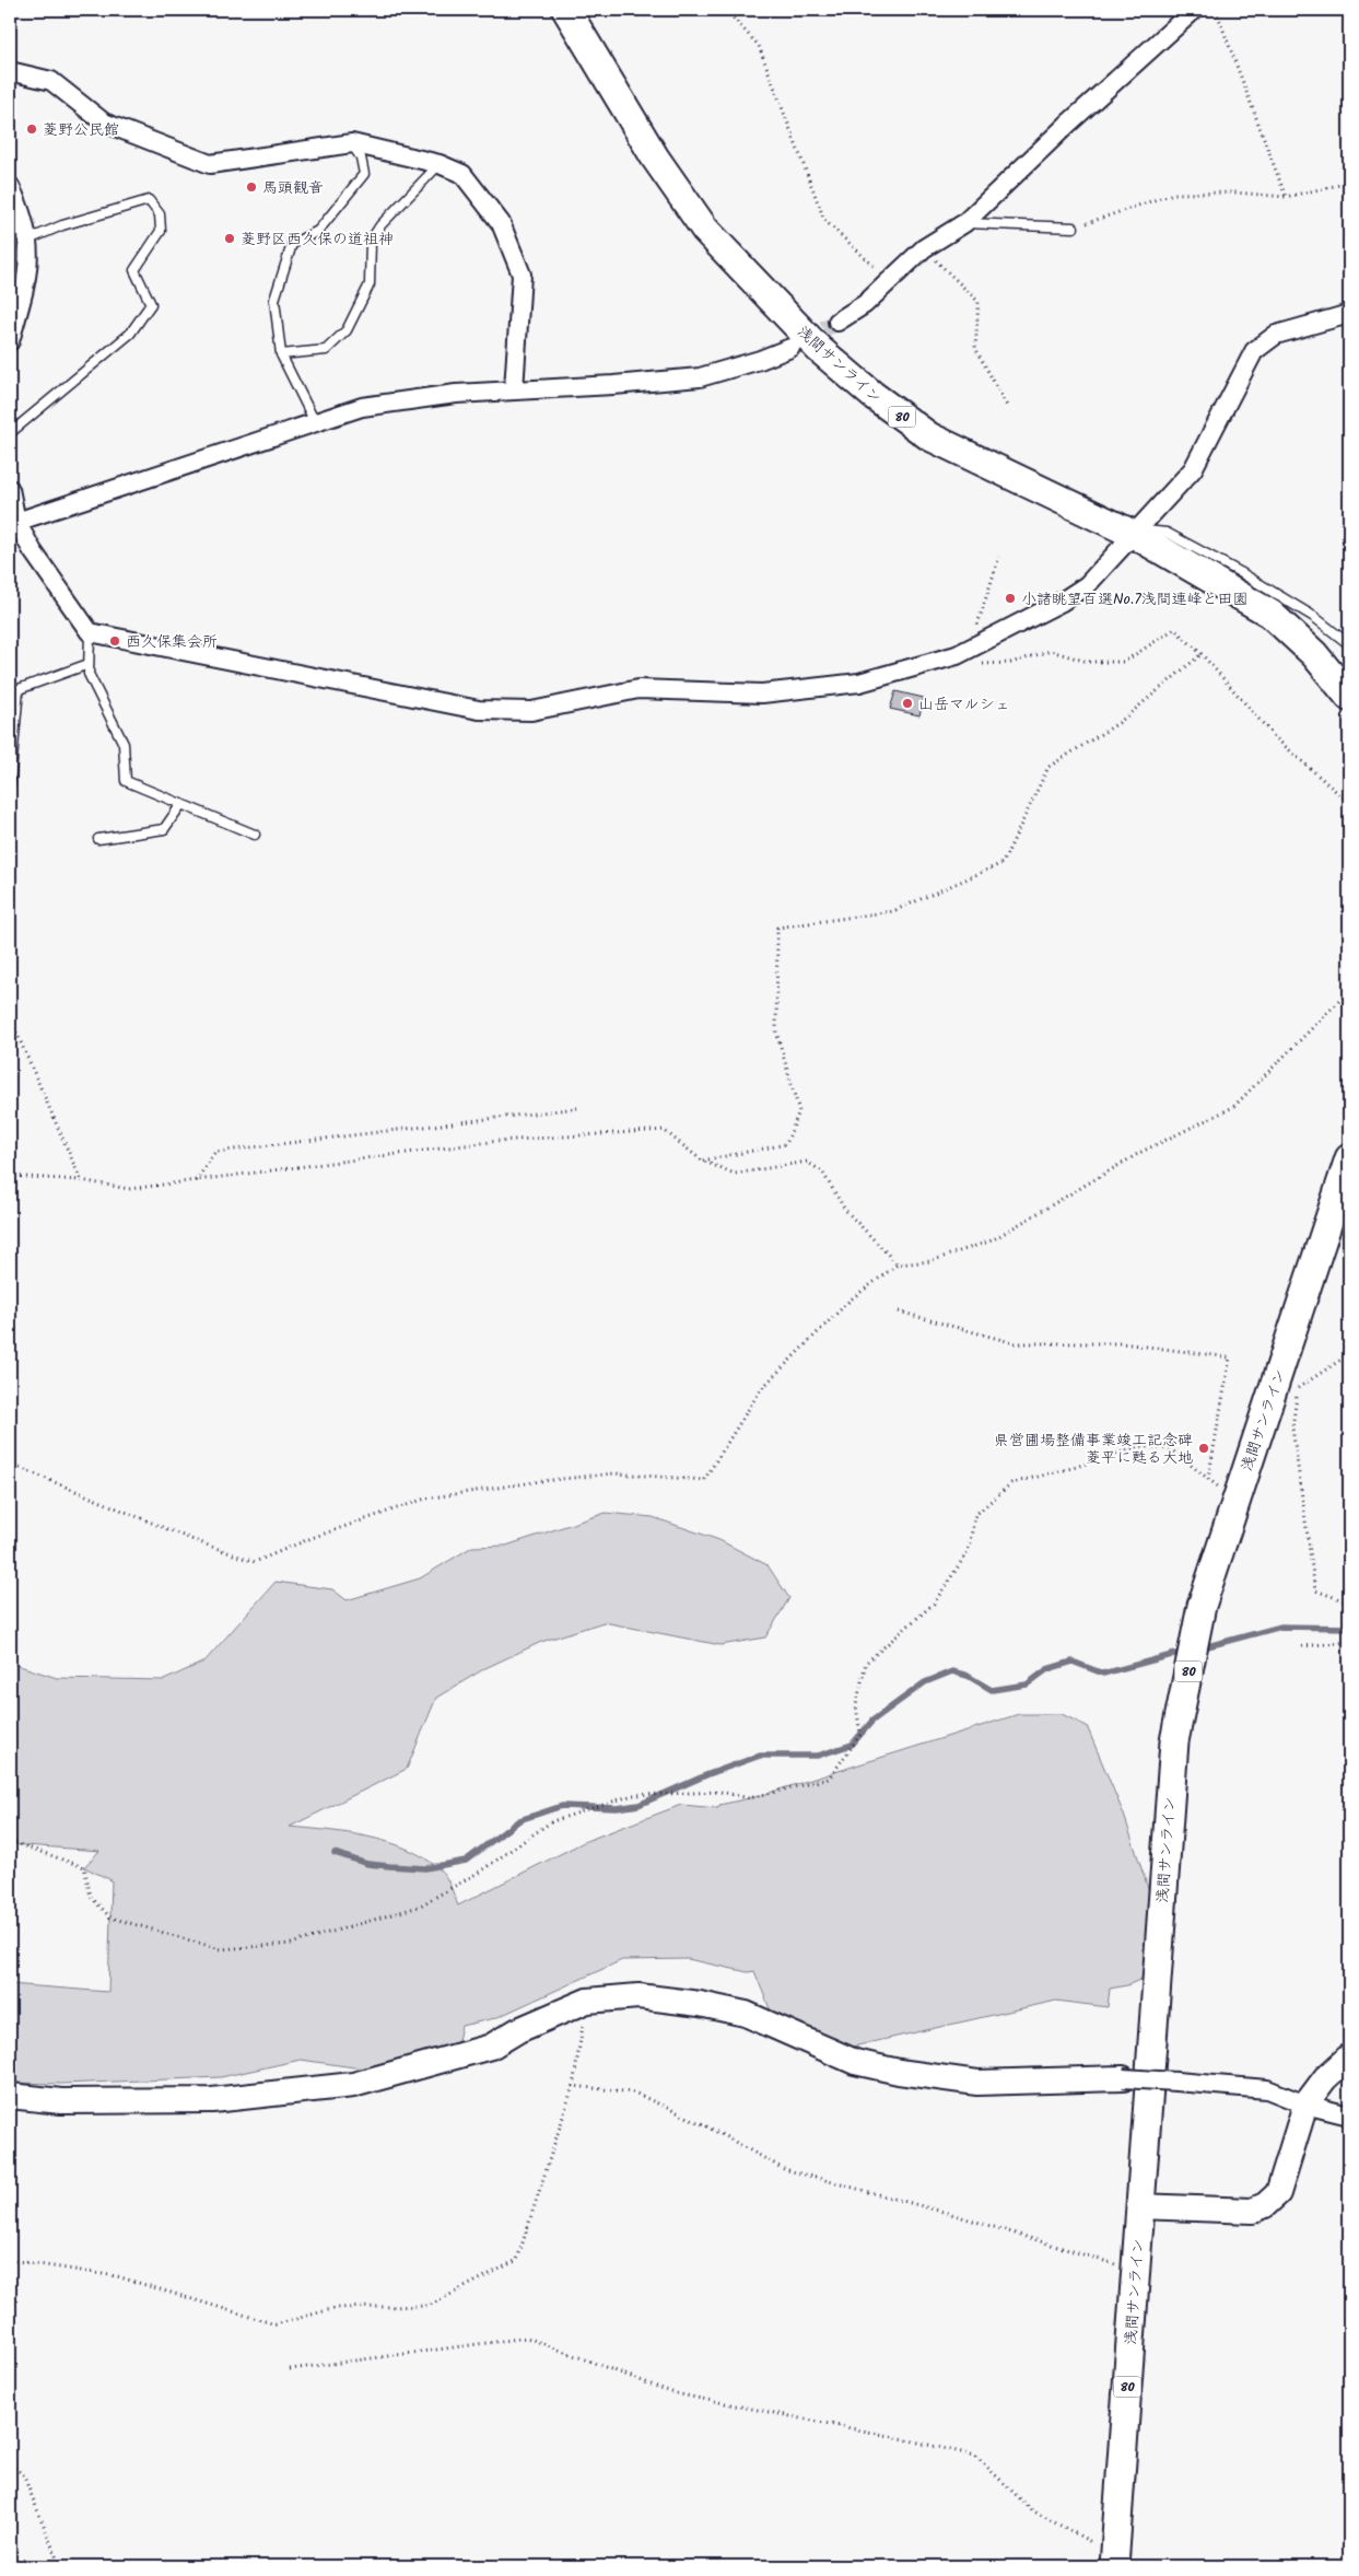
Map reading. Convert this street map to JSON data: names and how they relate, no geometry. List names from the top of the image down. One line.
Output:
{"streets":{"main road":["浅間サンライン","80"]},"places":["菱野公民館","馬頭観音","菱野区西久保の道祖神","小諸眺望百選No.7浅間連峰と田園","西久保集会所","山岳マルシェ","県営圃場整備事業竣工記念碑 菱平に甦る大地"]}
